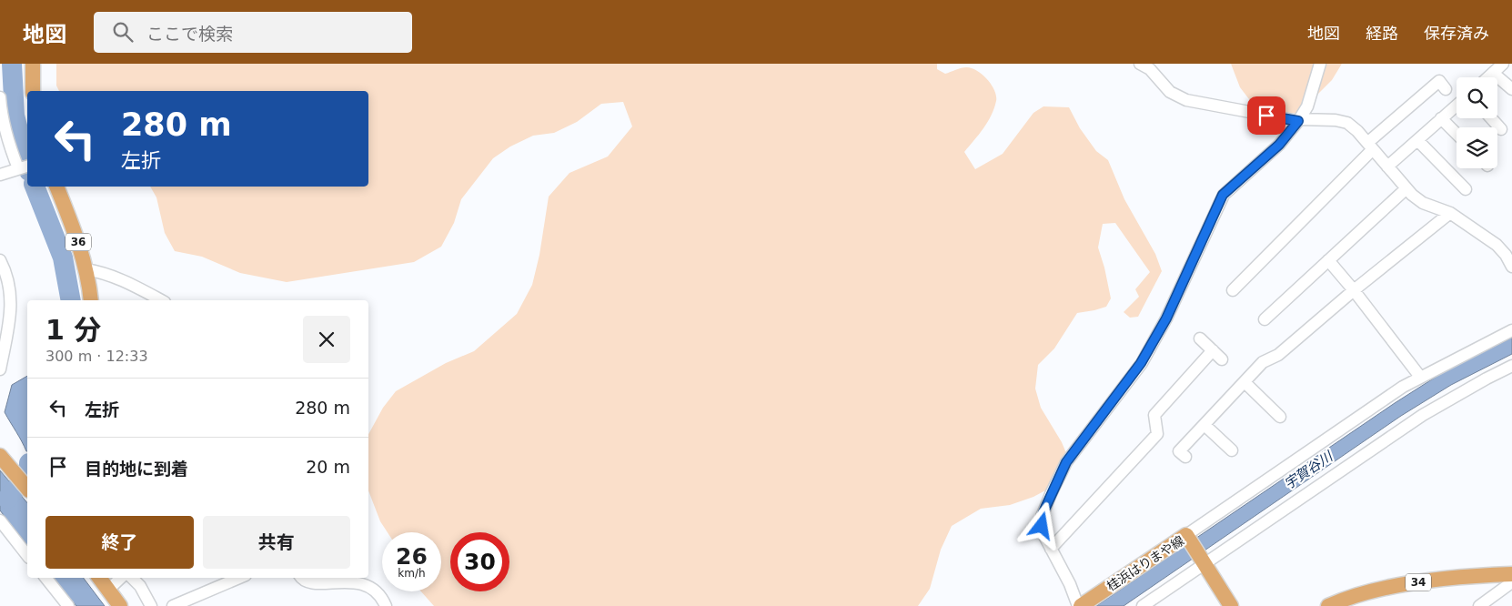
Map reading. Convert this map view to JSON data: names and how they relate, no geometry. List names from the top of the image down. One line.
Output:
{"streets":{"main road":["36","桂浜はりまや線","34"]},"water":["宇賀谷川"],"page":{"header":"地図","search":"ここで検索","nav":["地図","経路","保存済み"],"turn":["280 m","左折"],"heading":["1 分","300 m · 12:33"],"list":[{"name":"左折","value":"280 m"},{"name":"目的地に到着","value":"20 m"}],"buttons":["終了","共有"],"speed":"26 km/h","limit":"30"}}
